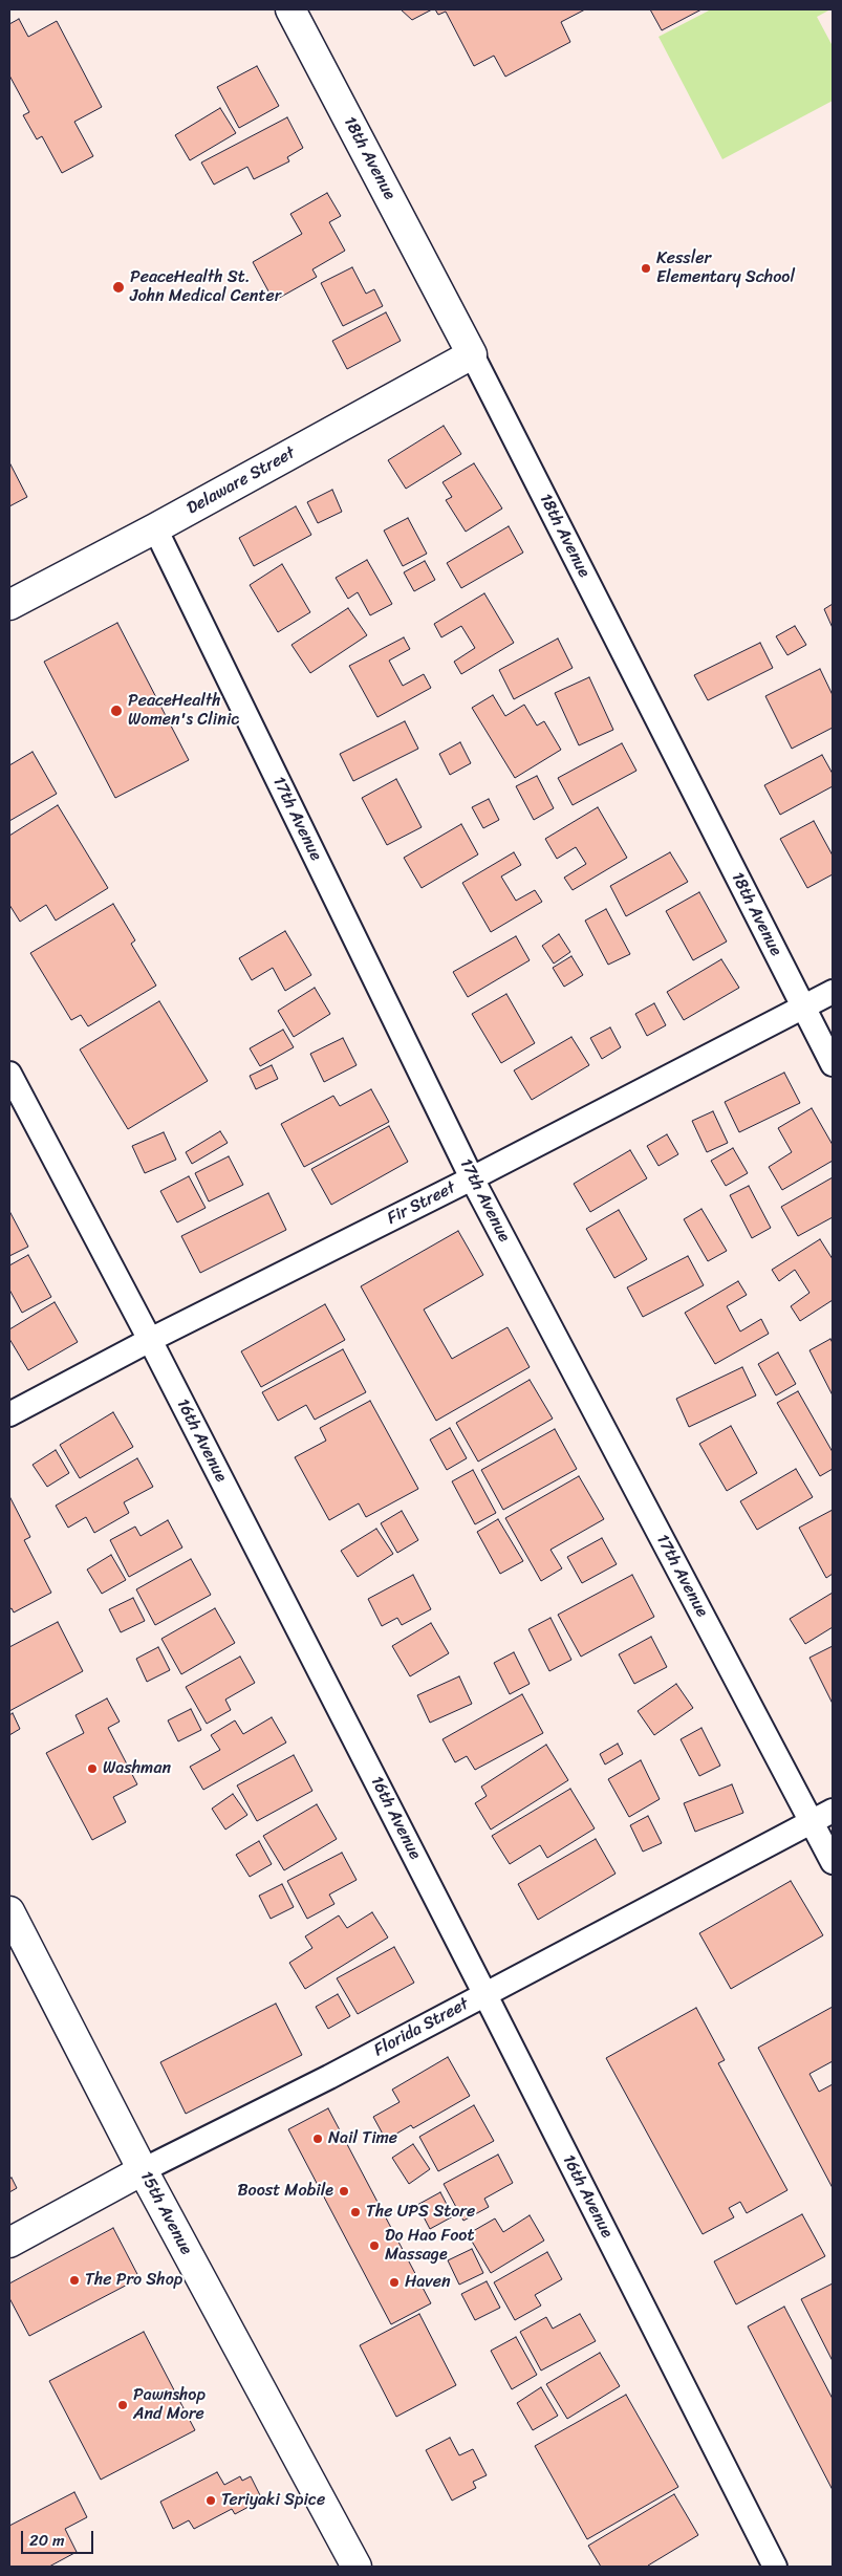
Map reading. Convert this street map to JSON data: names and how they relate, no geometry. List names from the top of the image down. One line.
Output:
{"streets":{"street":["18th Avenue","Delaware Street","17th Avenue","Fir Street","16th Avenue","Florida Street","15th Avenue"]},"crossings":[["18th Avenue","Delaware Street"],["18th Avenue","Fir Street"],["Delaware Street","17th Avenue"],["17th Avenue","Fir Street"],["17th Avenue","Florida Street"],["Fir Street","16th Avenue"],["16th Avenue","Florida Street"],["Florida Street","15th Avenue"]],"places":["Kessler Elementary School","PeaceHealth St. John Medical Center","PeaceHealth Women's Clinic","Washman","Nail Time","Boost Mobile","The UPS Store","Do Hao Foot Massage","The Pro Shop","Haven","Pawnshop And More","Teriyaki Spice"],"scale_bar":"20 m"}
